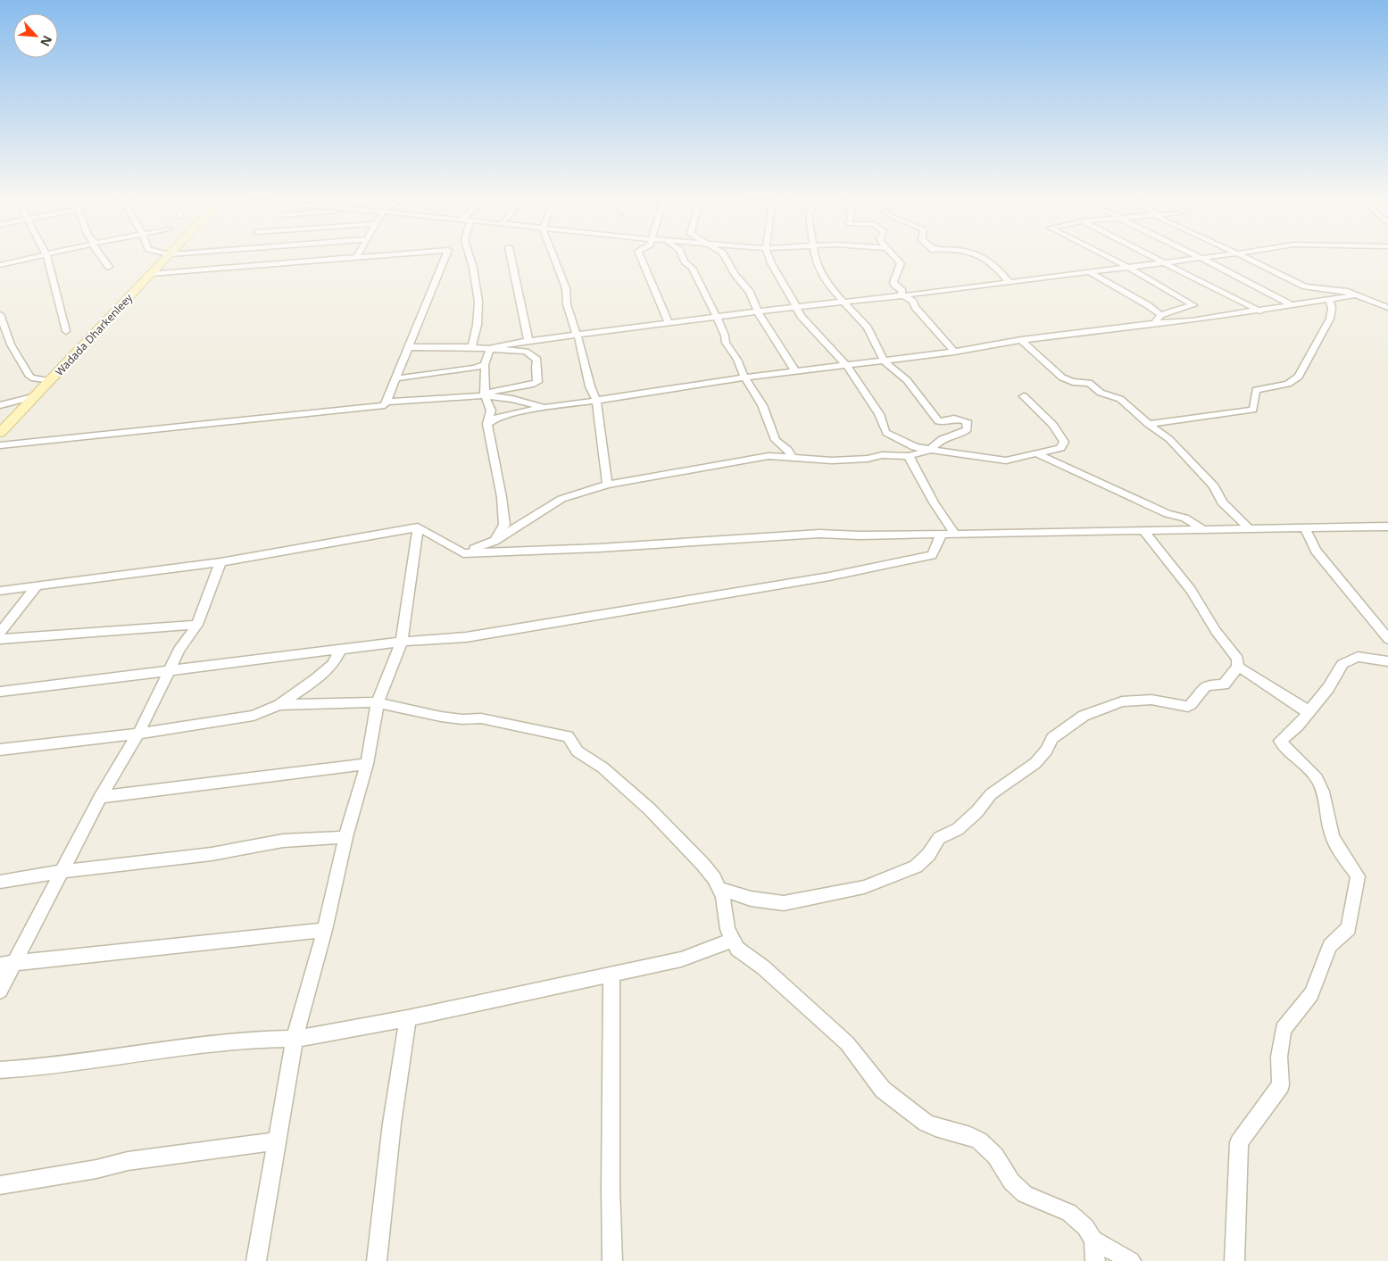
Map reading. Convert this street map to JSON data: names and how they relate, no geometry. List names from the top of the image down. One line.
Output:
{"streets":{"main road":["Wadada Dharkenleey"]},"north":"bottom right"}
